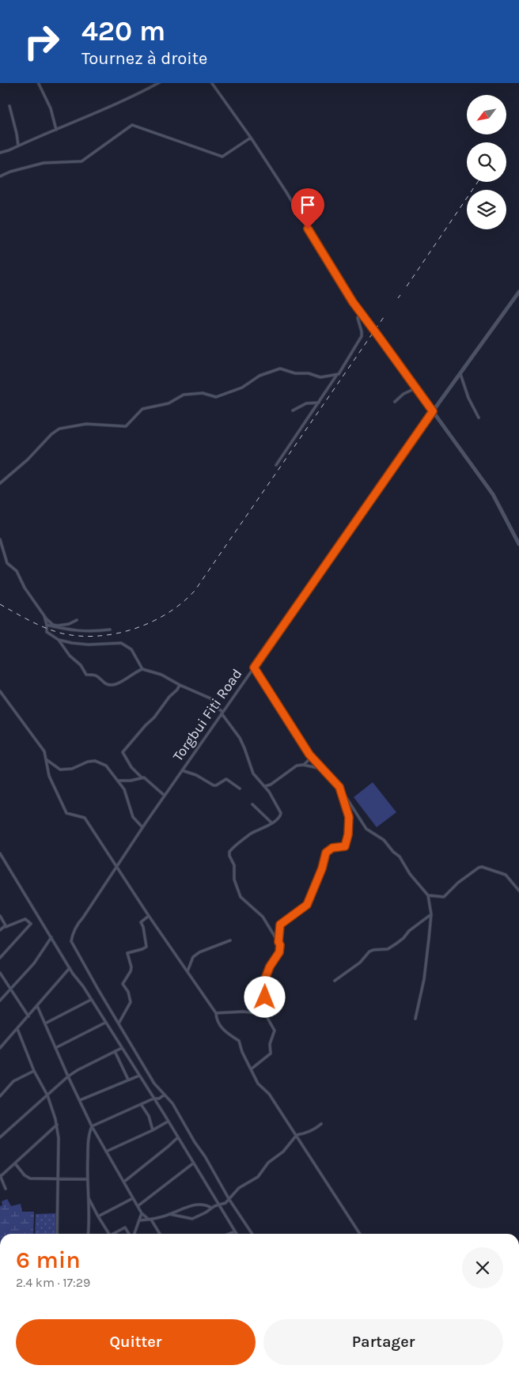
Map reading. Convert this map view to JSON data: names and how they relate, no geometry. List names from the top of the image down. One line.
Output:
{"streets":{"street":["Torgbui Fiti Road"]},"north":"bottom left","page":{"turn":["420 m","Tournez à droite"],"heading":["6 min","2.4 km · 17:29"],"buttons":["Quitter","Partager"]}}
